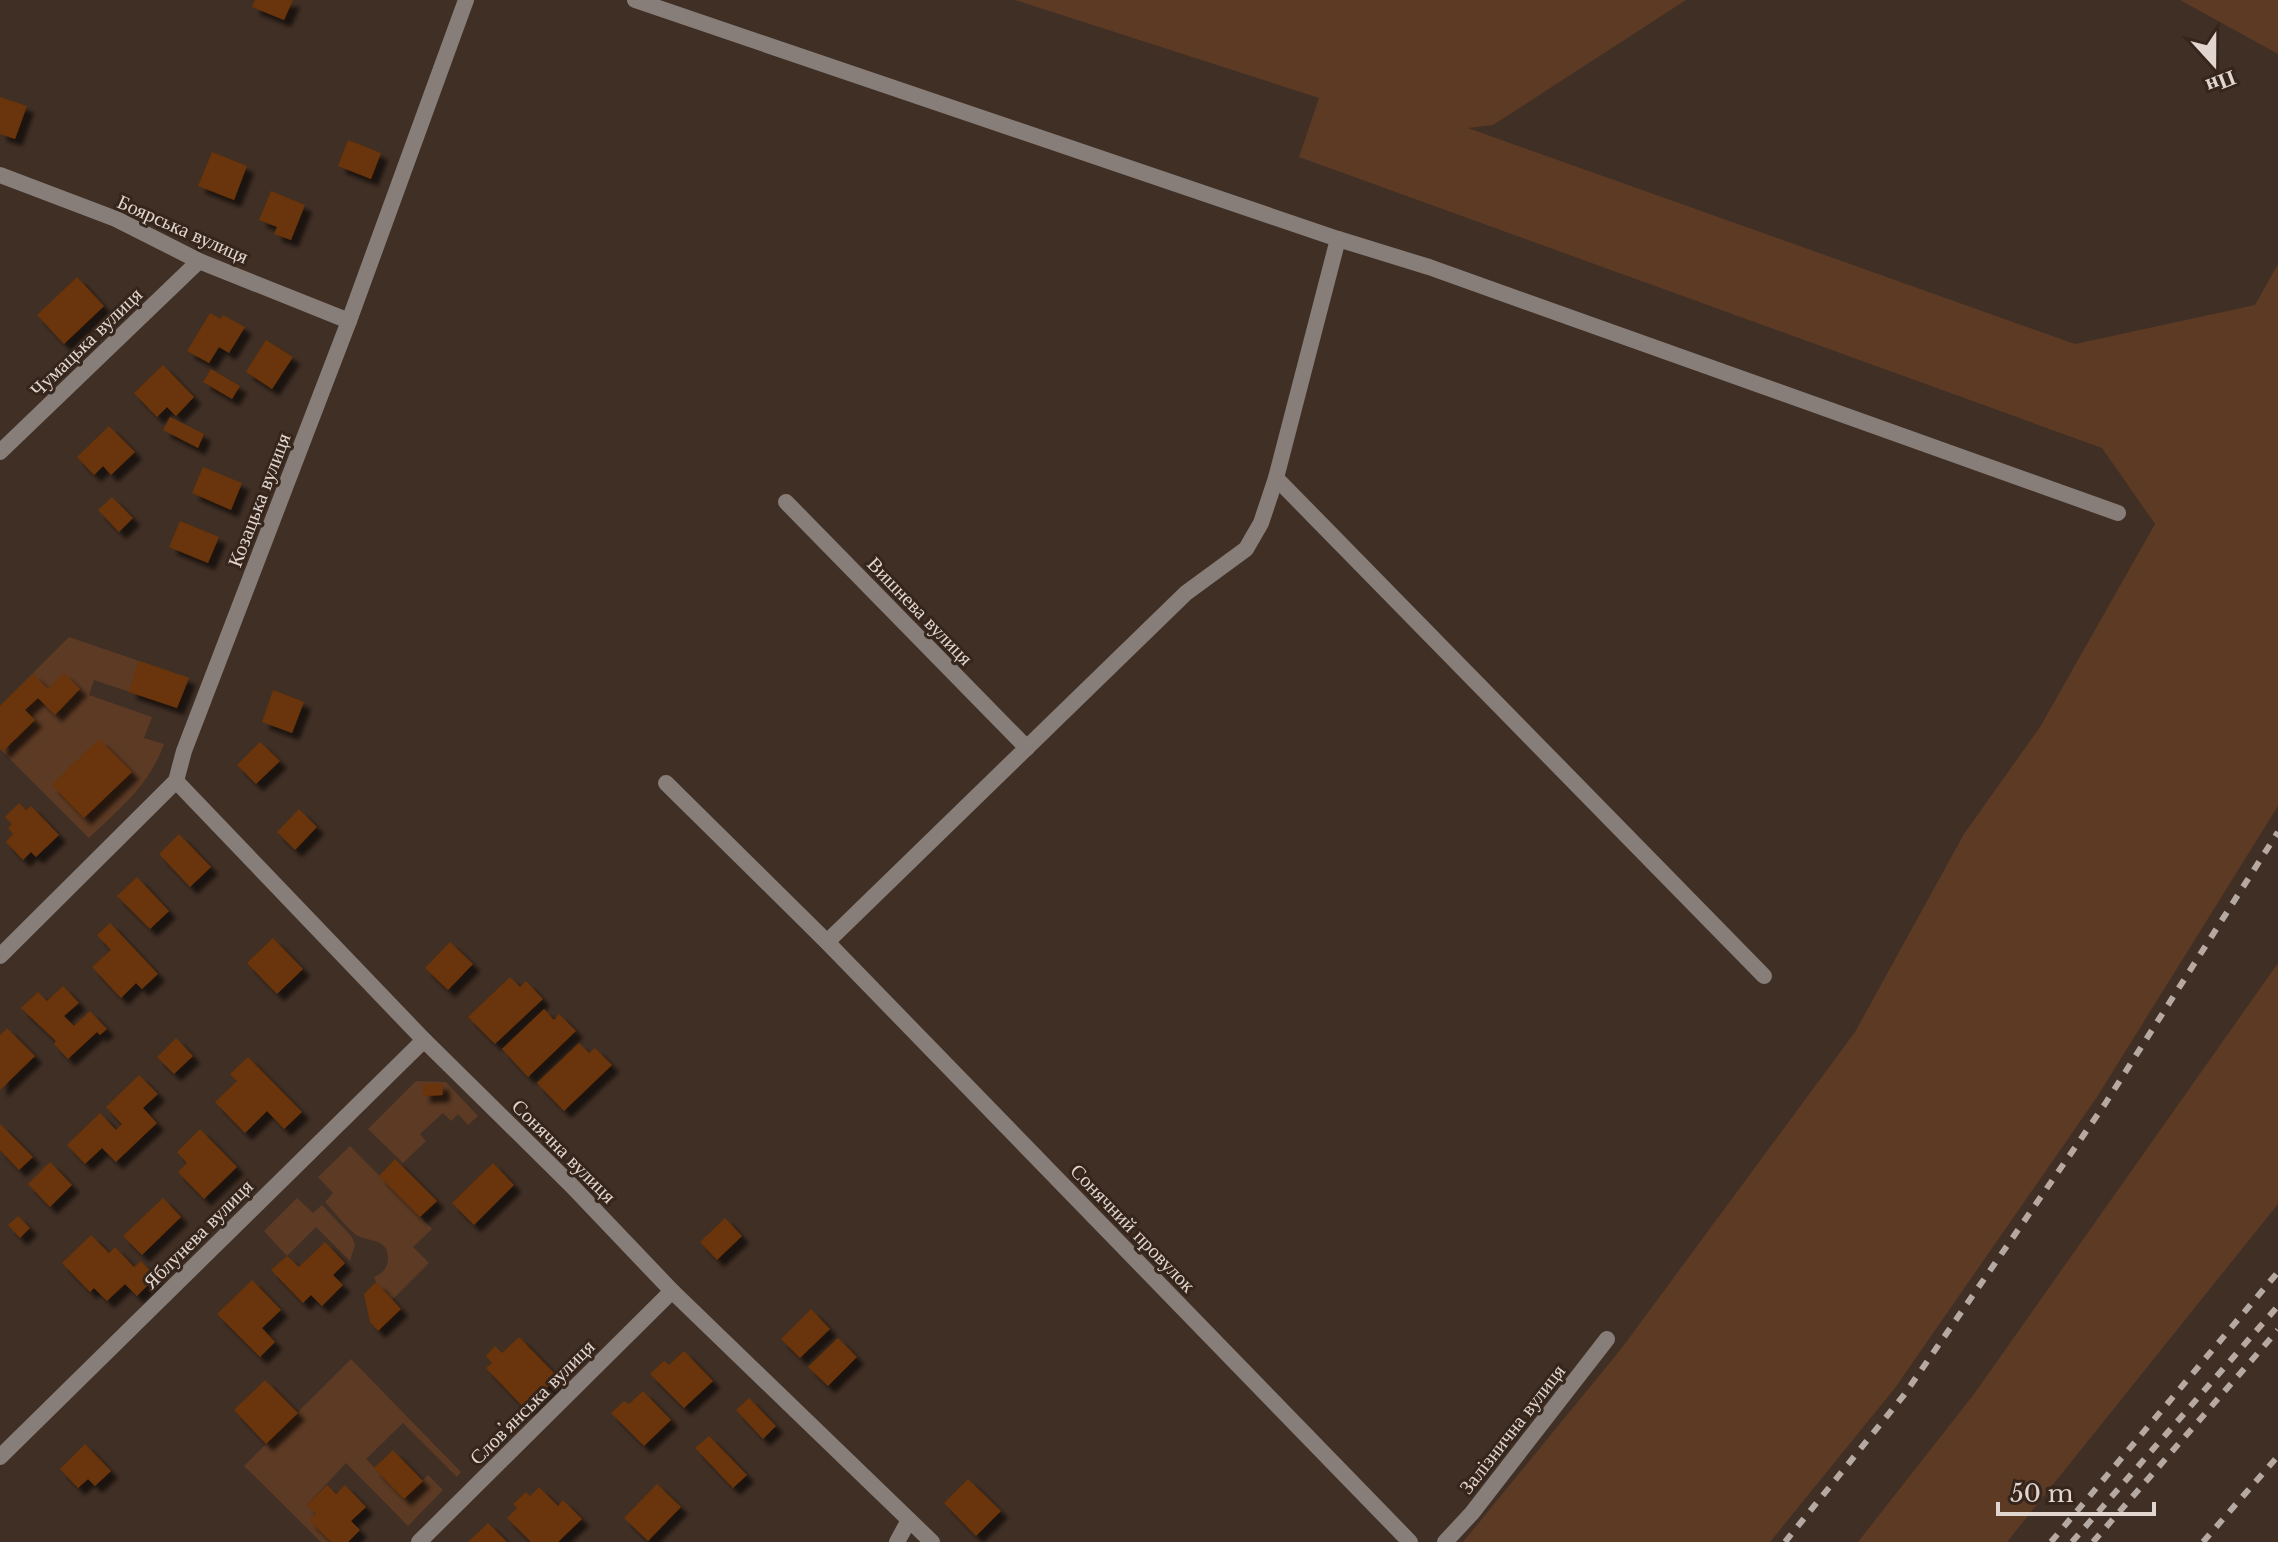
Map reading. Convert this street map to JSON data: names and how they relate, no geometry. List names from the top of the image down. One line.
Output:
{"streets":{"street":["Боярська вулиця","Чумацька вулиця","Козацька вулиця","Вишнева вулиця","Сонячна вулиця","Сонячний провулок","Яблунева вулиця","Словʼянська вулиця","Залізнична вулиця"]},"crossings":[["Боярська вулиця","Чумацька вулиця"],["Боярська вулиця","Козацька вулиця"],["Козацька вулиця","Сонячна вулиця"],["Сонячна вулиця","Яблунева вулиця"],["Сонячна вулиця","Словʼянська вулиця"]],"scale_bar":"50 m","north":"bottom"}
